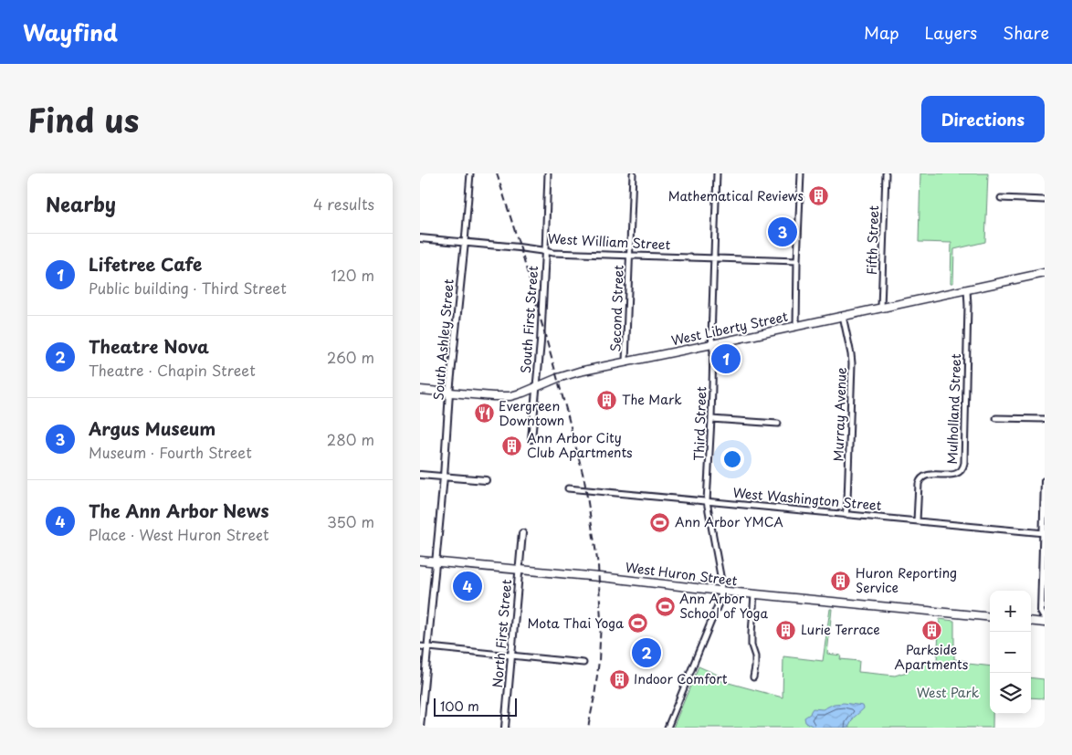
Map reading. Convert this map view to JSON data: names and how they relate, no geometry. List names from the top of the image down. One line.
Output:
{"streets":{"main road":["West Liberty Street","West Huron Street"],"street":["Fifth Street","West William Street","Second Street","South First Street","South Ashley Street","Mulholland Street","Murray Avenue","Third Street","West Washington Street","North First Street"]},"crossings":[["Fifth Street","West Liberty Street"],["West William Street","Second Street"],["West William Street","South First Street"],["West William Street","South Ashley Street"],["West William Street","Third Street"],["Second Street","West Liberty Street"],["South First Street","West Liberty Street"],["West Liberty Street","South Ashley Street"],["West Liberty Street","Mulholland Street"],["West Liberty Street","Murray Avenue"],["West Liberty Street","Third Street"],["South Ashley Street","West Huron Street"],["Mulholland Street","West Washington Street"],["Murray Avenue","West Washington Street"],["Third Street","West Washington Street"],["Third Street","West Huron Street"],["West Huron Street","North First Street"]],"parks":["West Park"],"places":{"building":["Mathematical Reviews","The Mark","Ann Arbor City Club Apartments","Huron Reporting Service","Lurie Terrace","Parkside Apartments","Indoor Comfort"],"restaurant":["Evergreen Downtown"],"sports":["Ann Arbor YMCA","Ann Arbor School of Yoga","Mota Thai Yoga"]},"scale_bar":"100 m","page":{"header":"Wayfind","nav":["Map","Layers","Share"],"title":"Find us","buttons":"Directions","heading":["Nearby","4 results"],"pins":["3","1","4","2"],"list":[{"mark":"1","name":"Lifetree Cafe","note":"Public building · Third Street","value":"120 m"},{"mark":"2","name":"Theatre Nova","note":"Theatre · Chapin Street","value":"260 m"},{"mark":"3","name":"Argus Museum","note":"Museum · Fourth Street","value":"280 m"},{"mark":"4","name":"The Ann Arbor News","note":"Place · West Huron Street","value":"350 m"}],"map_buttons":["+","−"],"scale":"100 m"}}
